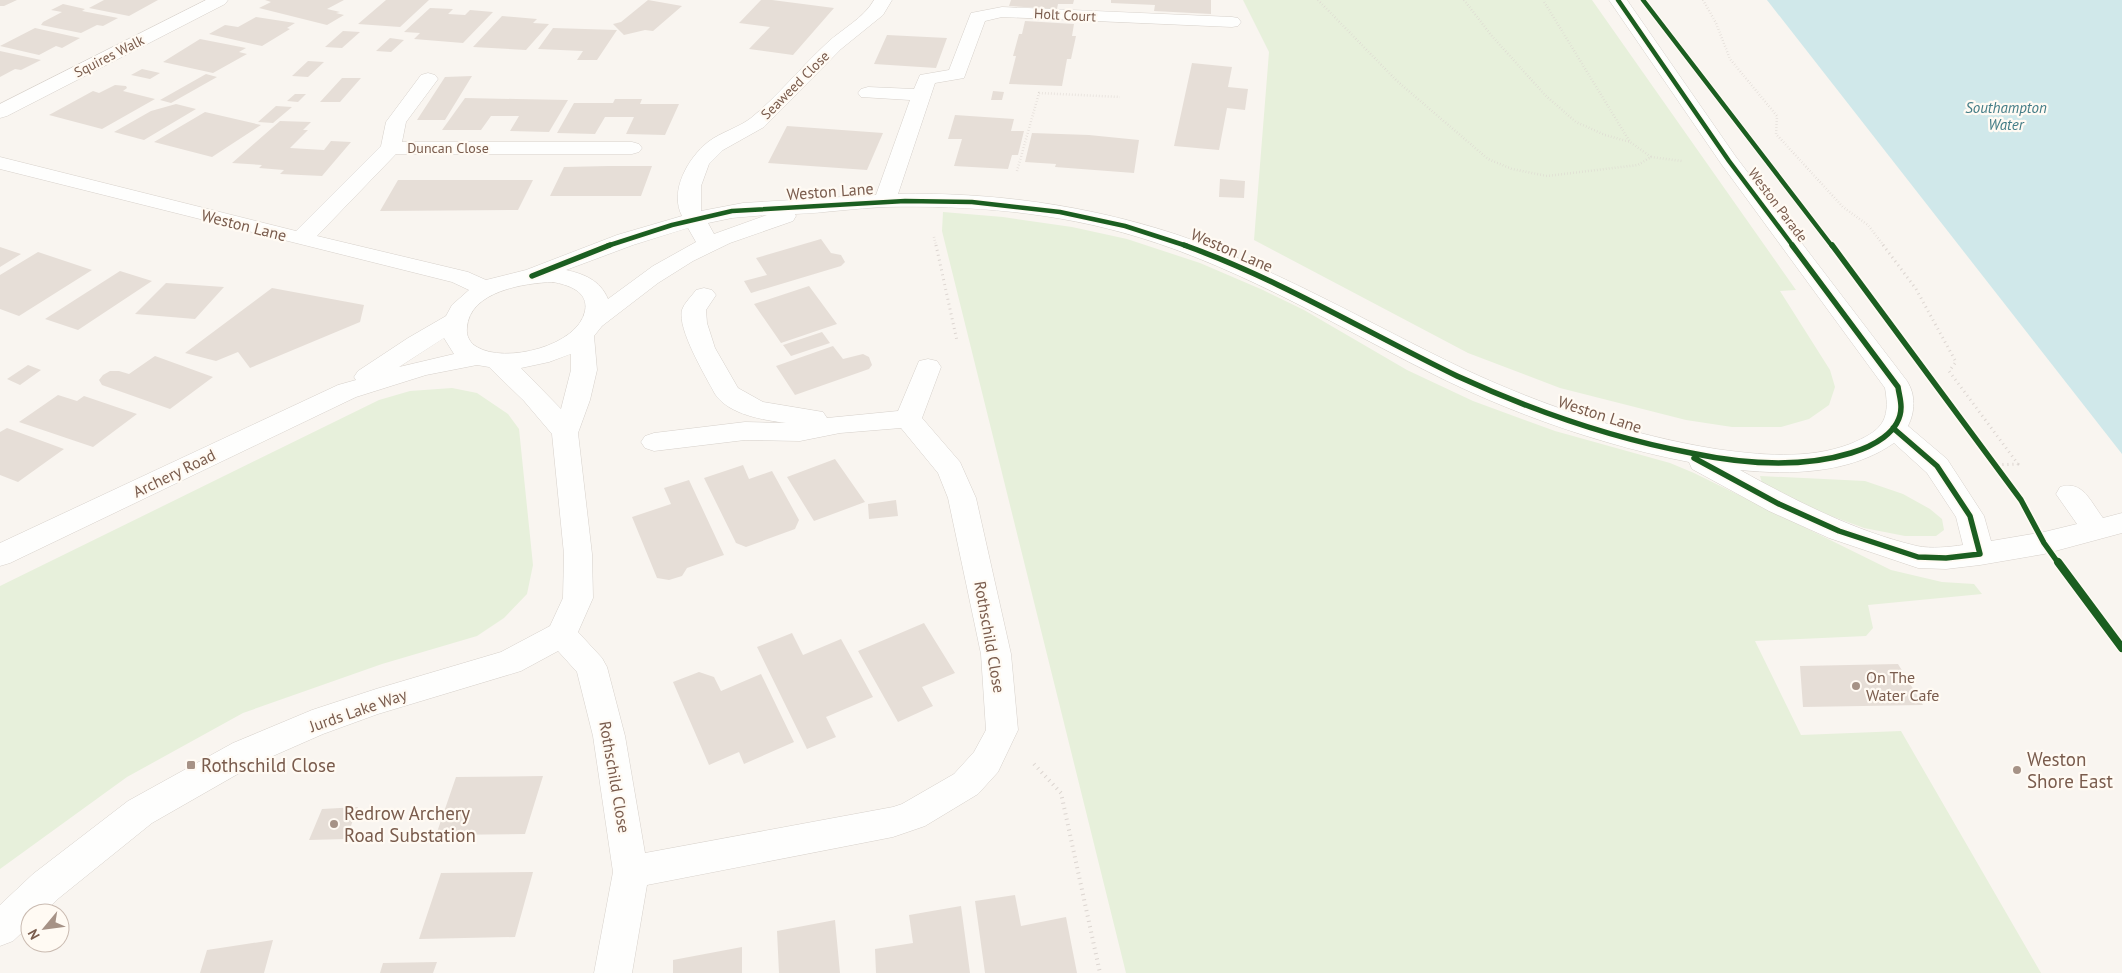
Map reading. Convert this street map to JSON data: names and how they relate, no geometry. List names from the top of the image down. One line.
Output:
{"streets":{"street":["Holt Court","Squires Walk","Seaweed Close","Duncan Close","Weston Lane","Weston Parade","Archery Road","Rothschild Close","Jurds Lake Way"]},"crossings":[["Seaweed Close","Weston Lane"],["Duncan Close","Weston Lane"],["Weston Lane","Weston Parade"],["Weston Lane","Archery Road"],["Rothschild Close","Jurds Lake Way"]],"water":["Southampton Water"],"places":{"other":["On The Water Cafe","Weston Shore East","Redrow Archery Road Substation"],"transit":["Rothschild Close"]},"north":"bottom left"}
